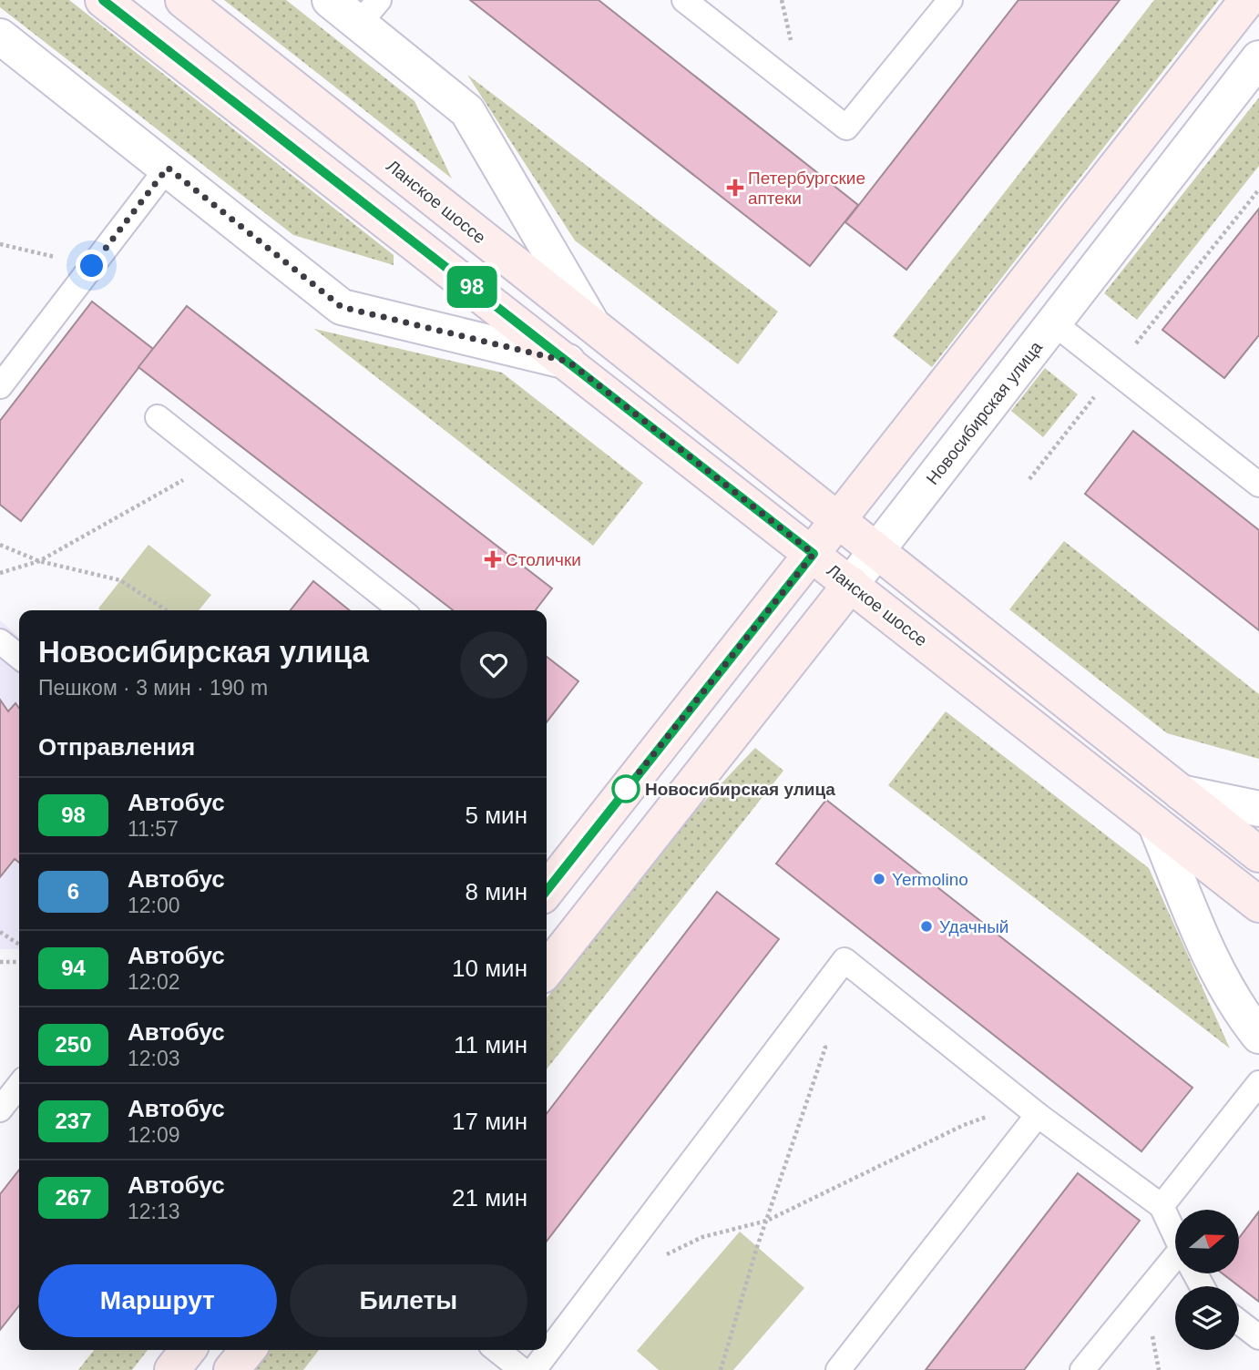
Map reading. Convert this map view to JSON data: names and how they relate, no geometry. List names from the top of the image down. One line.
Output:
{"streets":{"main road":["Ланское шоссе","Новосибирская улица"]},"crossings":[["Ланское шоссе","Новосибирская улица"]],"places":{"health":["Петербургские аптеки","Столички"],"other":["Новосибирская улица","Yermolino","Удачный"]},"lines":["bus line 98"],"north":"right","page":{"on_map":"98","heading":[["Новосибирская улица","Пешком · 3 мин · 190 m"],"Отправления"],"list":[{"mark":"98","name":"Автобус","note":"11:57","value":"5 мин"},{"mark":"6","name":"Автобус","note":"12:00","value":"8 мин"},{"mark":"94","name":"Автобус","note":"12:02","value":"10 мин"},{"mark":"250","name":"Автобус","note":"12:03","value":"11 мин"},{"mark":"237","name":"Автобус","note":"12:09","value":"17 мин"},{"mark":"267","name":"Автобус","note":"12:13","value":"21 мин"}],"buttons":["Маршрут","Билеты"]}}
